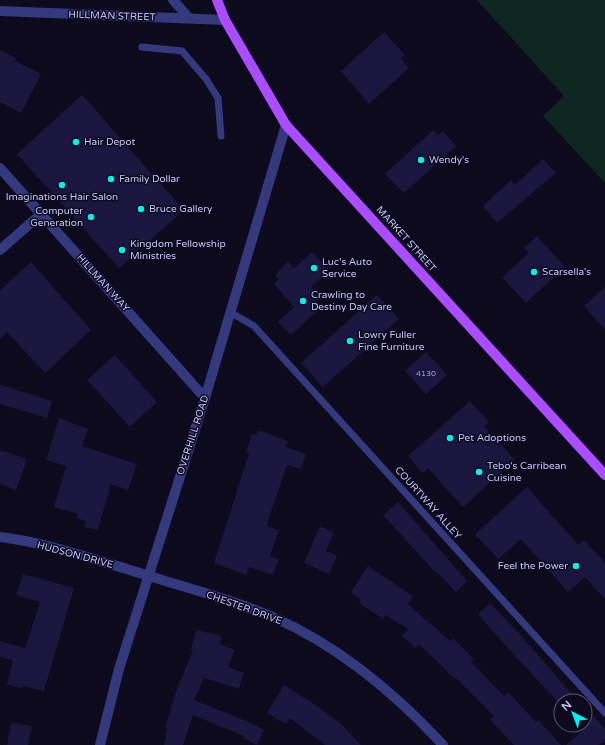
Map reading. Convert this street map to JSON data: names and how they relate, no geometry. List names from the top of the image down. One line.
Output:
{"streets":{"main road":["MARKET STREET"],"street":["HILLMAN STREET","HILLMAN WAY","OVERHILL ROAD","HUDSON DRIVE","CHESTER DRIVE"],"lane":["COURTWAY ALLEY"]},"crossings":[["HILLMAN STREET","MARKET STREET"],["MARKET STREET","OVERHILL ROAD"],["HILLMAN WAY","OVERHILL ROAD"],["OVERHILL ROAD","COURTWAY ALLEY"],["OVERHILL ROAD","HUDSON DRIVE"],["OVERHILL ROAD","CHESTER DRIVE"],["HUDSON DRIVE","CHESTER DRIVE"]],"places":["Hair Depot","Wendy's","Family Dollar","Imaginations Hair Salon","Bruce Gallery","Computer Generation","Kingdom Fellowship Ministries","Luc's Auto Service","Scarsella's","Crawling to Destiny Day Care","Lowry Fuller Fine Furniture","Pet Adoptions","Tebo's Carribean Cuisine","Feel the Power"],"house_numbers":["4130"],"north":"top left"}
